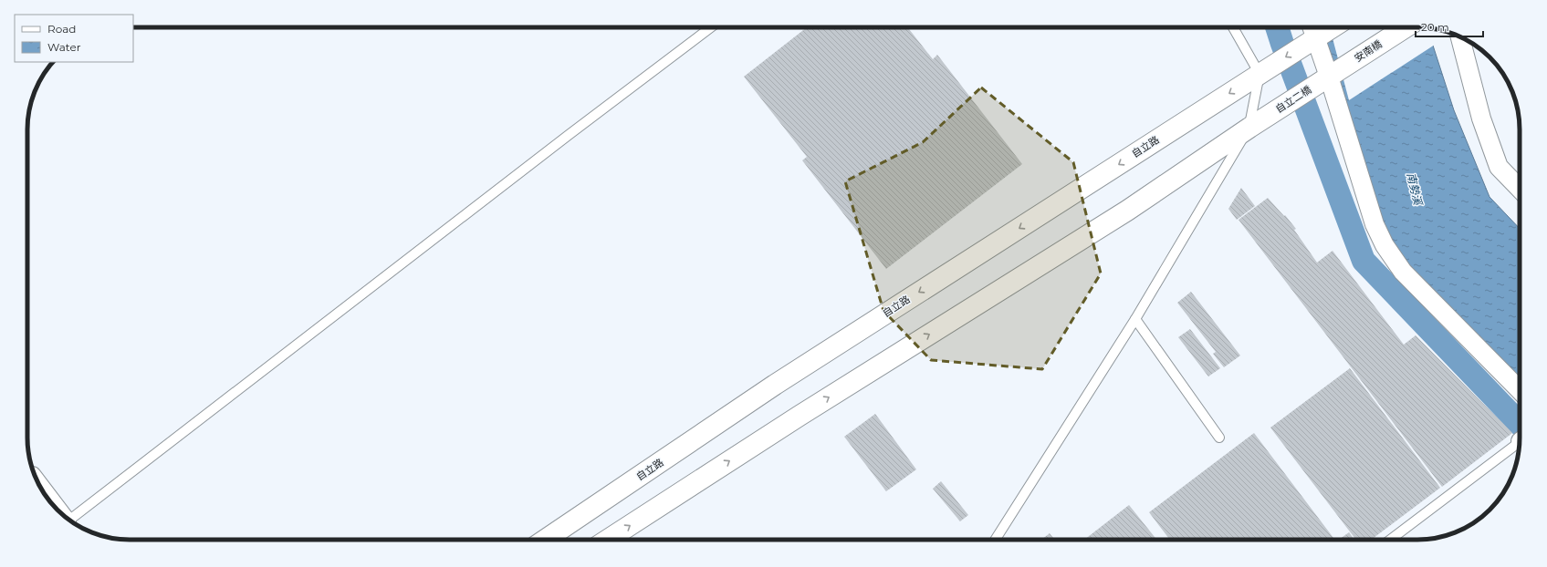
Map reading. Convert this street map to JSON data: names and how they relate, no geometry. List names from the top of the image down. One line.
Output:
{"streets":{"street":["安南橋","自立二橋","自立路"]},"crossings":[["安南橋","自立二橋"]],"water":["南勢溪"],"legend":["Road","Water"],"scale_bar":"20 m"}
